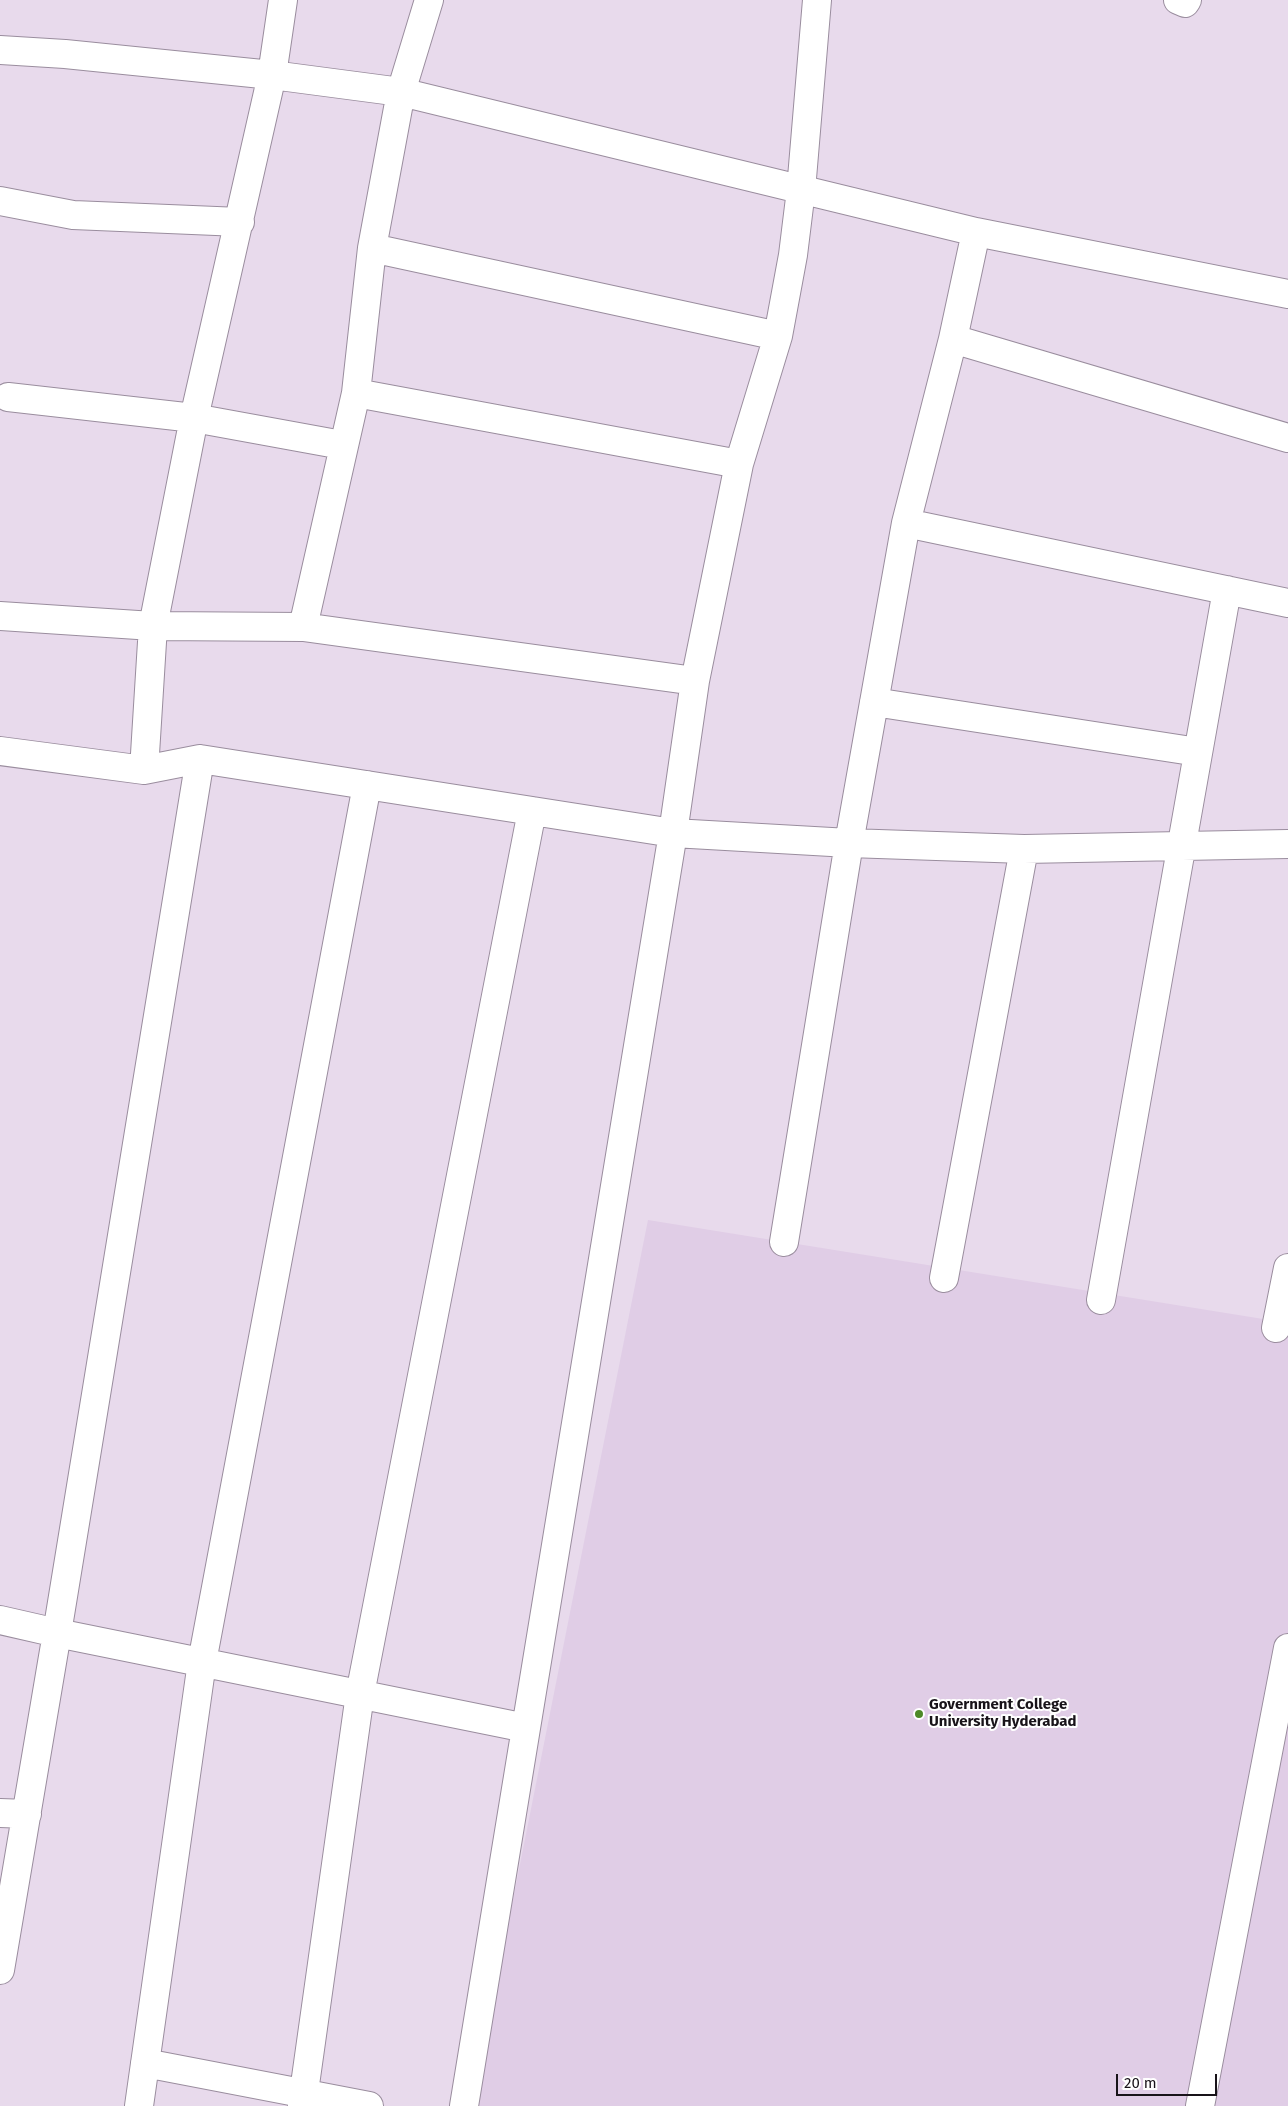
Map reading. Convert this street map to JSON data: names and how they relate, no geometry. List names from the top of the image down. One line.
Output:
{"places":["Government College University Hyderabad"],"scale_bar":"20 m"}
